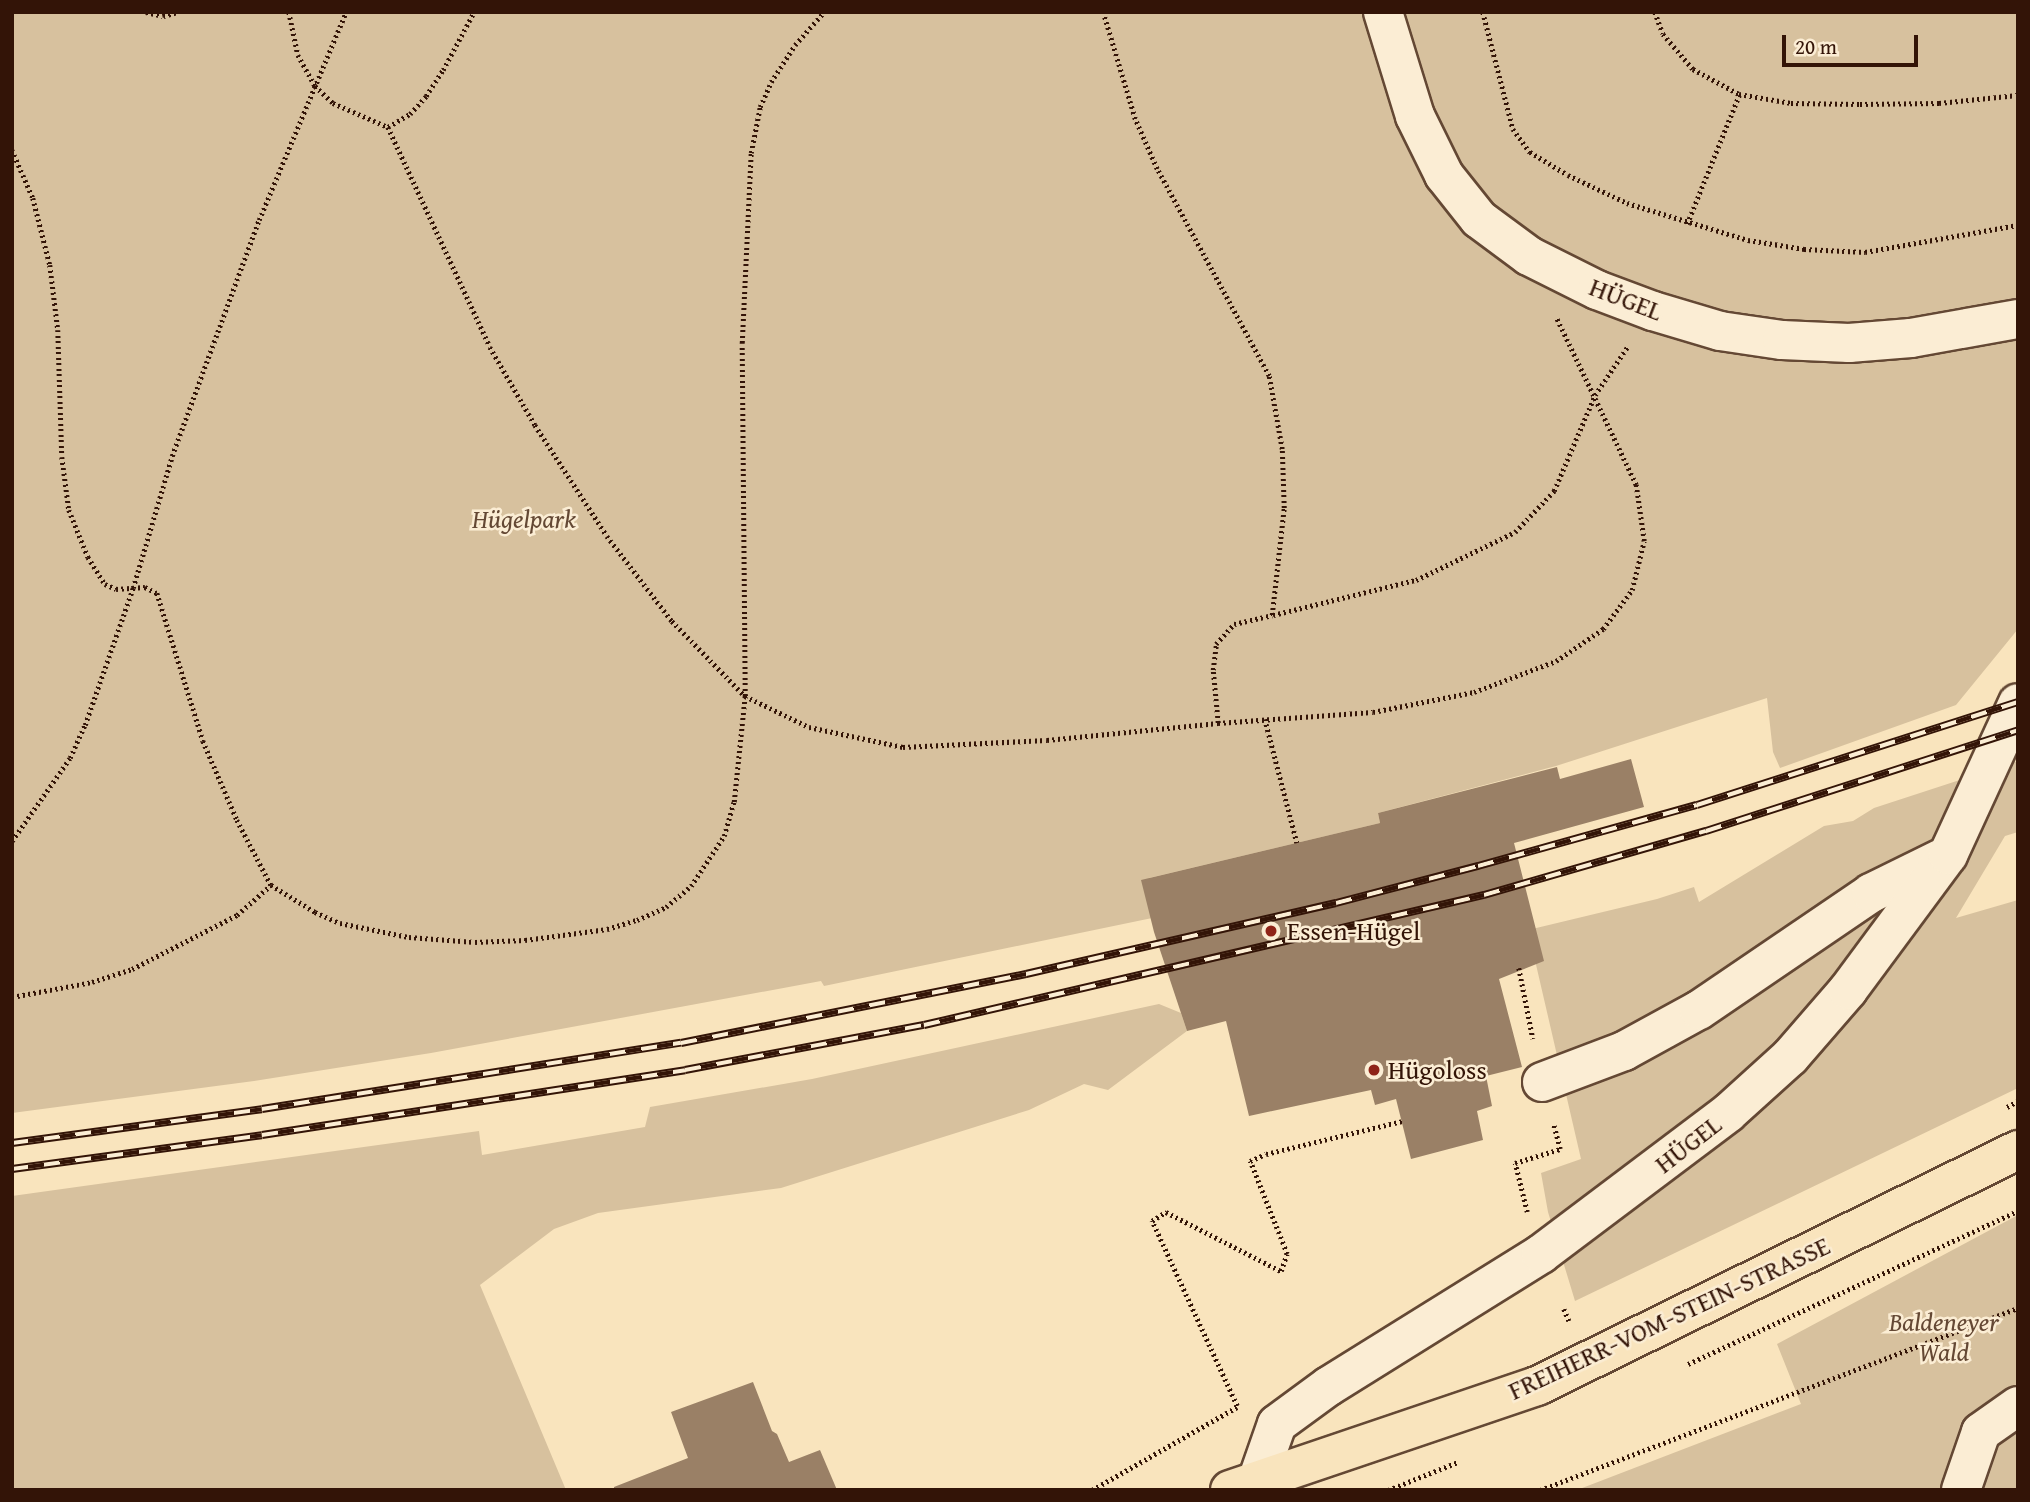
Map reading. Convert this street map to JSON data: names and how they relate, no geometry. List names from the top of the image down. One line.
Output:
{"streets":{"main road":["FREIHERR-VOM-STEIN-STRASSE"],"lane":["HÜGEL"]},"crossings":[["HÜGEL","FREIHERR-VOM-STEIN-STRASSE"]],"parks":["Hügelpark","Baldeneyer Wald"],"places":["Essen-Hügel","Hügoloss"],"scale_bar":"20 m"}
